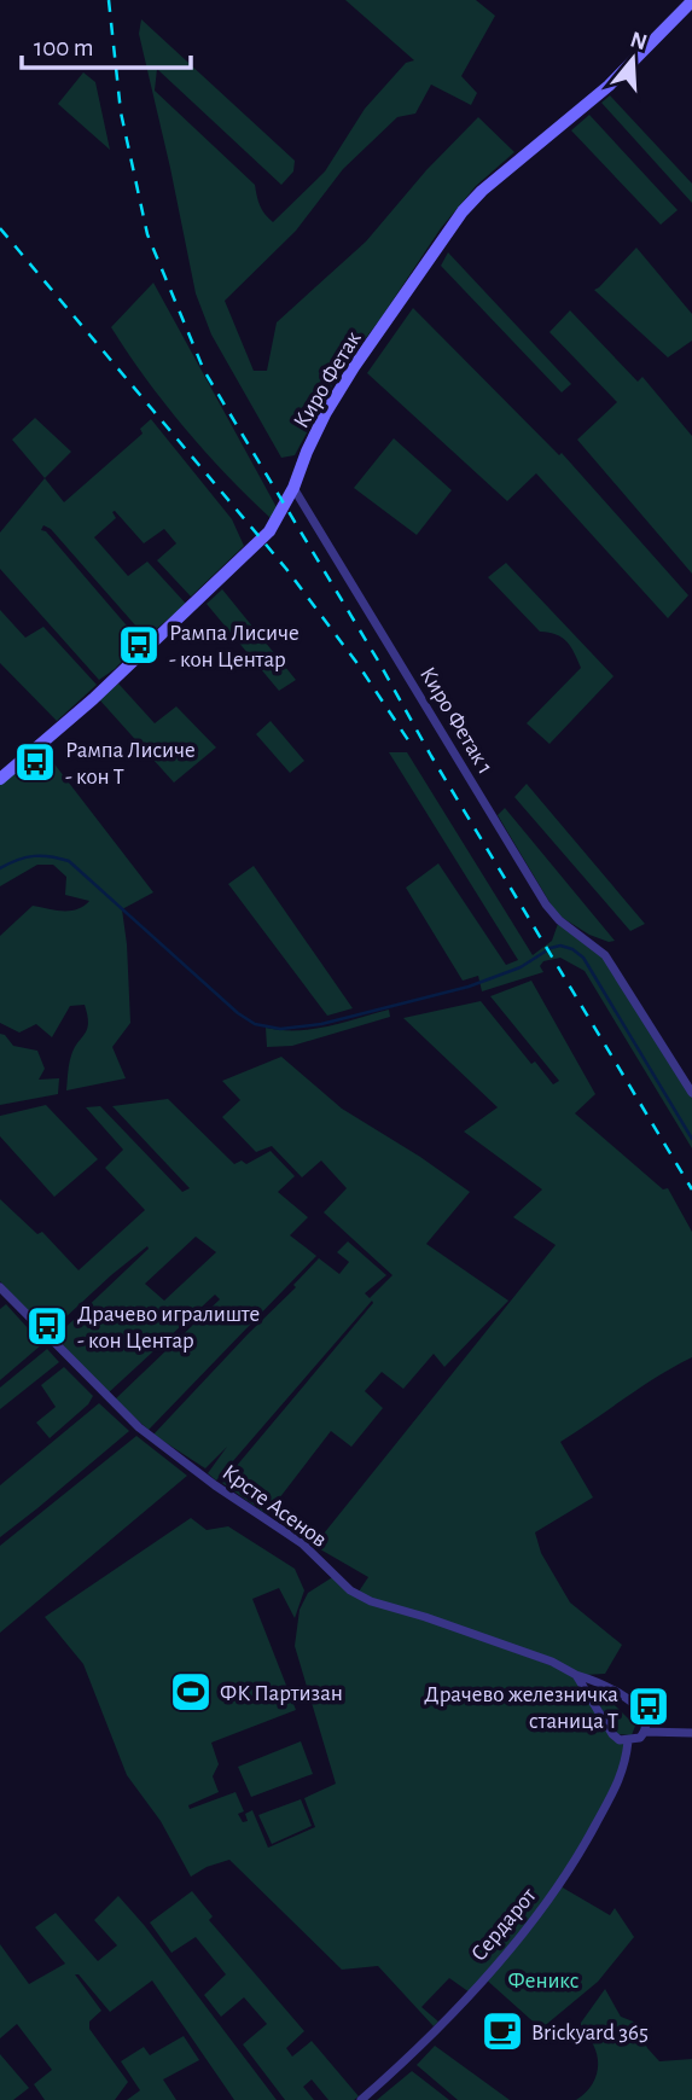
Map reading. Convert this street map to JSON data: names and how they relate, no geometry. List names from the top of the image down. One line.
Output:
{"streets":{"main road":["Киро Фетак"],"street":["Киро Фетак 1","Крсте Асенов","Сердарот"]},"crossings":[["Киро Фетак","Киро Фетак 1"]],"parks":["Феникс"],"places":{"bus stop":["Рампа Лисиче - кон Центар","Рампа Лисиче - кон Т","Драчево игралиште - кон Центар","Драчево железничка станица Т"],"sports":["ФК Партизан"],"cafe":["Brickyard 365"]},"scale_bar":"100 m","north":"top"}
